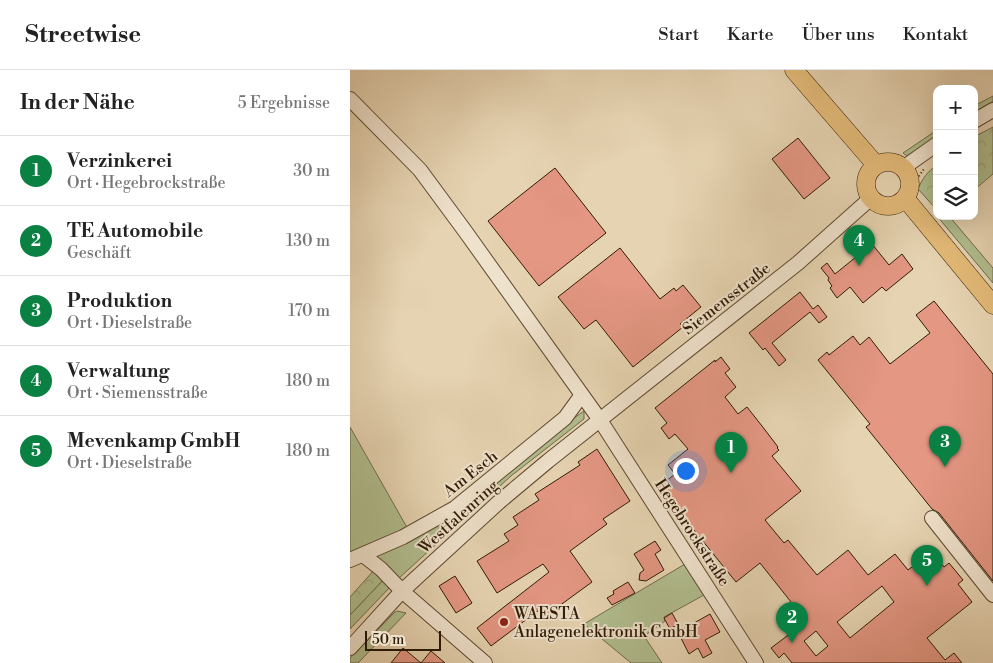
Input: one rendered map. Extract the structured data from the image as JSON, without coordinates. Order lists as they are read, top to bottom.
{
  "streets": {
    "street": [
      "Siemensstraße",
      "Am Esch",
      "Westfalenring",
      "Hegebrockstraße"
    ]
  },
  "crossings": [
    ["Siemensstraße", "Westfalenring"],
    ["Siemensstraße", "Hegebrockstraße"],
    ["Am Esch", "Westfalenring"],
    ["Am Esch", "Hegebrockstraße"],
    ["Westfalenring", "Hegebrockstraße"]
  ],
  "places": ["WAESTA Anlagenelektronik GmbH"],
  "scale_bar": "50 m",
  "page": {
    "header": "Streetwise",
    "nav": [
      "Start",
      "Karte",
      "Über uns",
      "Kontakt"
    ],
    "heading": ["In der Nähe", "5 Ergebnisse"],
    "map_buttons": ["+", "−"],
    "list": [
      {
        "mark": "1",
        "name": "Verzinkerei",
        "note": "Ort · Hegebrockstraße",
        "value": "30 m"
      },
      {
        "mark": "2",
        "name": "TE Automobile",
        "note": "Geschäft",
        "value": "130 m"
      },
      {
        "mark": "3",
        "name": "Produktion",
        "note": "Ort · Dieselstraße",
        "value": "170 m"
      },
      {
        "mark": "4",
        "name": "Verwaltung",
        "note": "Ort · Siemensstraße",
        "value": "180 m"
      },
      {
        "mark": "5",
        "name": "Mevenkamp GmbH",
        "note": "Ort · Dieselstraße",
        "value": "180 m"
      }
    ],
    "pins": [
      "4",
      "3",
      "1",
      "5",
      "2"
    ],
    "scale": "50 m"
  }
}
